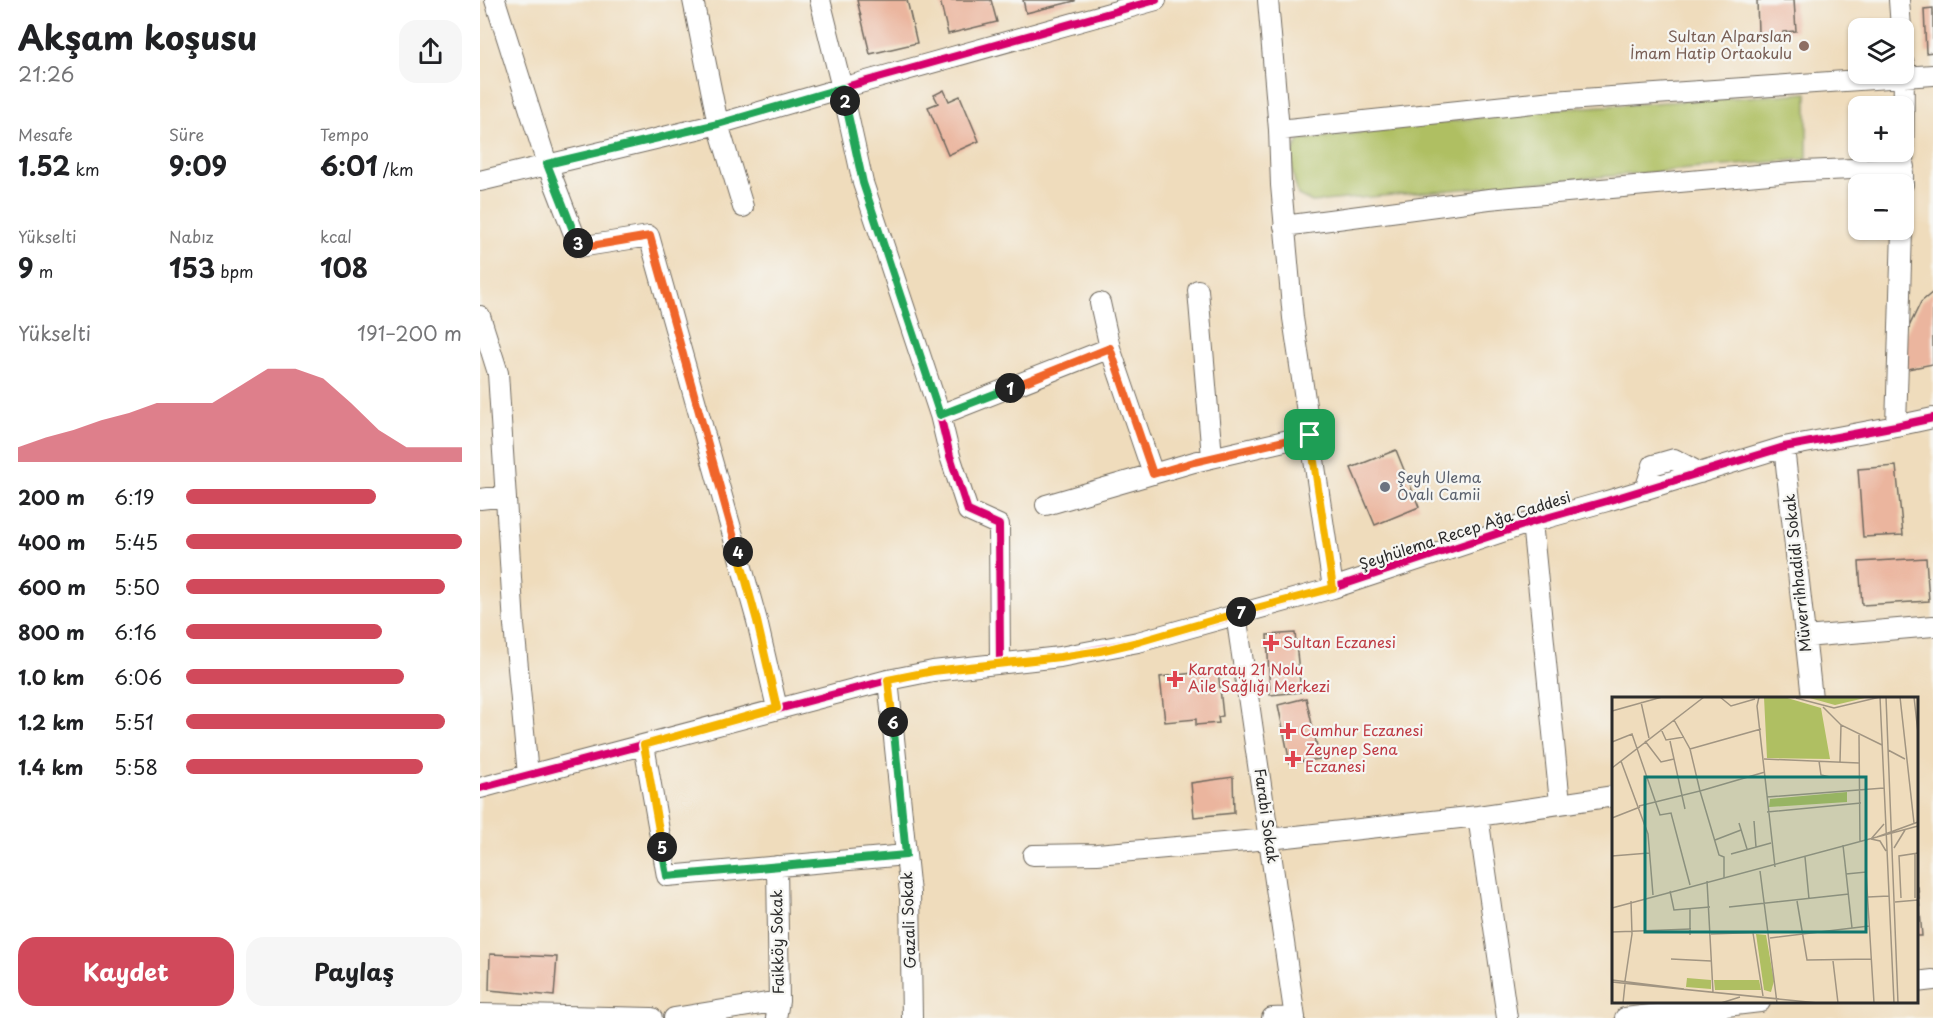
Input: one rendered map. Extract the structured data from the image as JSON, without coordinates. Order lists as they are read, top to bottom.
{
  "streets": {
    "street": [
      "Şeyhülema Recep Ağa Caddesi",
      "Müverrihhadidi Sokak",
      "Farabi Sokak",
      "Gazali Sokak",
      "Faikköy Sokak"
    ]
  },
  "crossings": [
    ["Şeyhülema Recep Ağa Caddesi", "Müverrihhadidi Sokak"],
    ["Şeyhülema Recep Ağa Caddesi", "Farabi Sokak"],
    ["Şeyhülema Recep Ağa Caddesi", "Gazali Sokak"]
  ],
  "places": {
    "other": ["Sultan Alparslan İmam Hatip Ortaokulu", "Şeyh Ulema Ovalı Camii"],
    "health": [
      "Sultan Eczanesi",
      "Karatay 21 Nolu Aile Sağlığı Merkezi",
      "Cumhur Eczanesi",
      "Zeynep Sena Eczanesi"
    ]
  },
  "page": {
    "heading": ["Akşam koşusu", "21:26"],
    "map_buttons": ["+", "−"],
    "pins": [
      "2",
      "3",
      "1",
      "4",
      "7",
      "6",
      "5"
    ],
    "stats": [
      ["Mesafe", "1.52 km"],
      ["Süre", "9:09"],
      ["Tempo", "6:01 /km"],
      ["Yükselti", "9 m"],
      ["Nabız", "153 bpm"],
      ["kcal", "108"]
    ],
    "chart": ["Yükselti", "191–200 m"],
    "list": [
      {
        "name": "200 m",
        "note": "6:19"
      },
      {
        "name": "400 m",
        "note": "5:45"
      },
      {
        "name": "600 m",
        "note": "5:50"
      },
      {
        "name": "800 m",
        "note": "6:16"
      },
      {
        "name": "1.0 km",
        "note": "6:06"
      },
      {
        "name": "1.2 km",
        "note": "5:51"
      },
      {
        "name": "1.4 km",
        "note": "5:58"
      }
    ],
    "buttons": ["Kaydet", "Paylaş"]
  }
}
